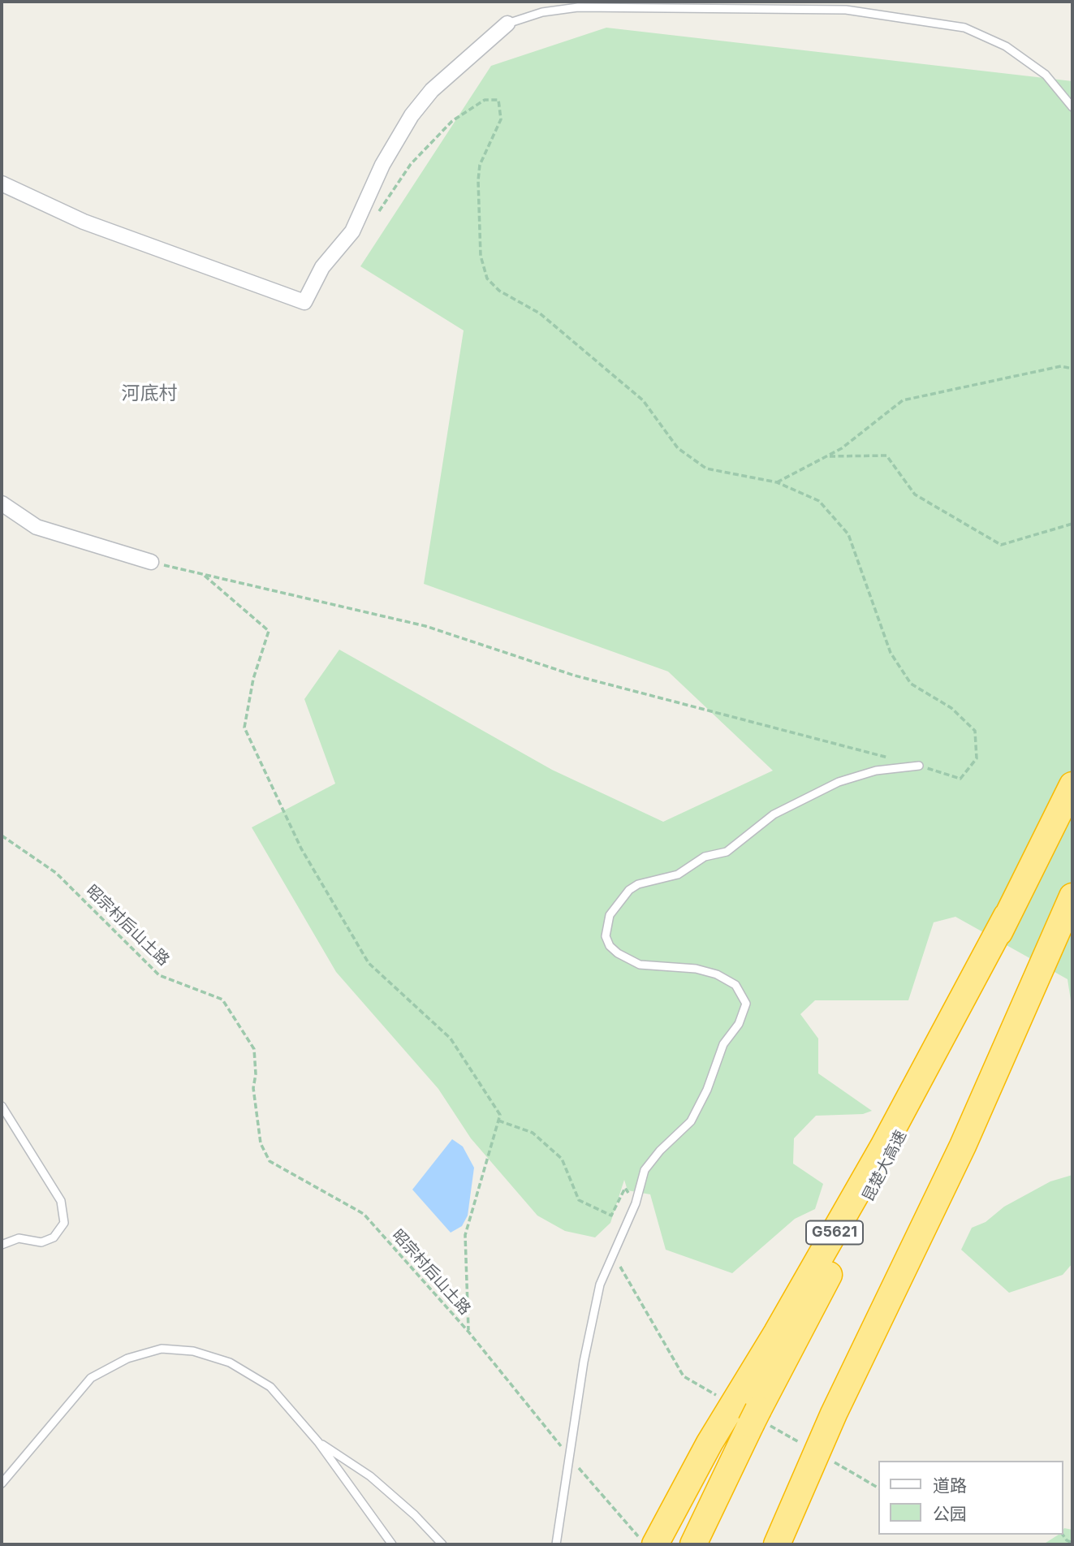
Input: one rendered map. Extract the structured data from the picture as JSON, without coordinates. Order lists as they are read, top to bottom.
{
  "streets": {
    "highway": ["昆楚大高速", "G5621"],
    "path": ["昭宗村后山土路"]
  },
  "crossings": [
    ["昭宗村后山土路", "G5621"],
    ["昆楚大高速", "G5621"]
  ],
  "districts": ["河底村"],
  "legend": ["道路", "公园"]
}
